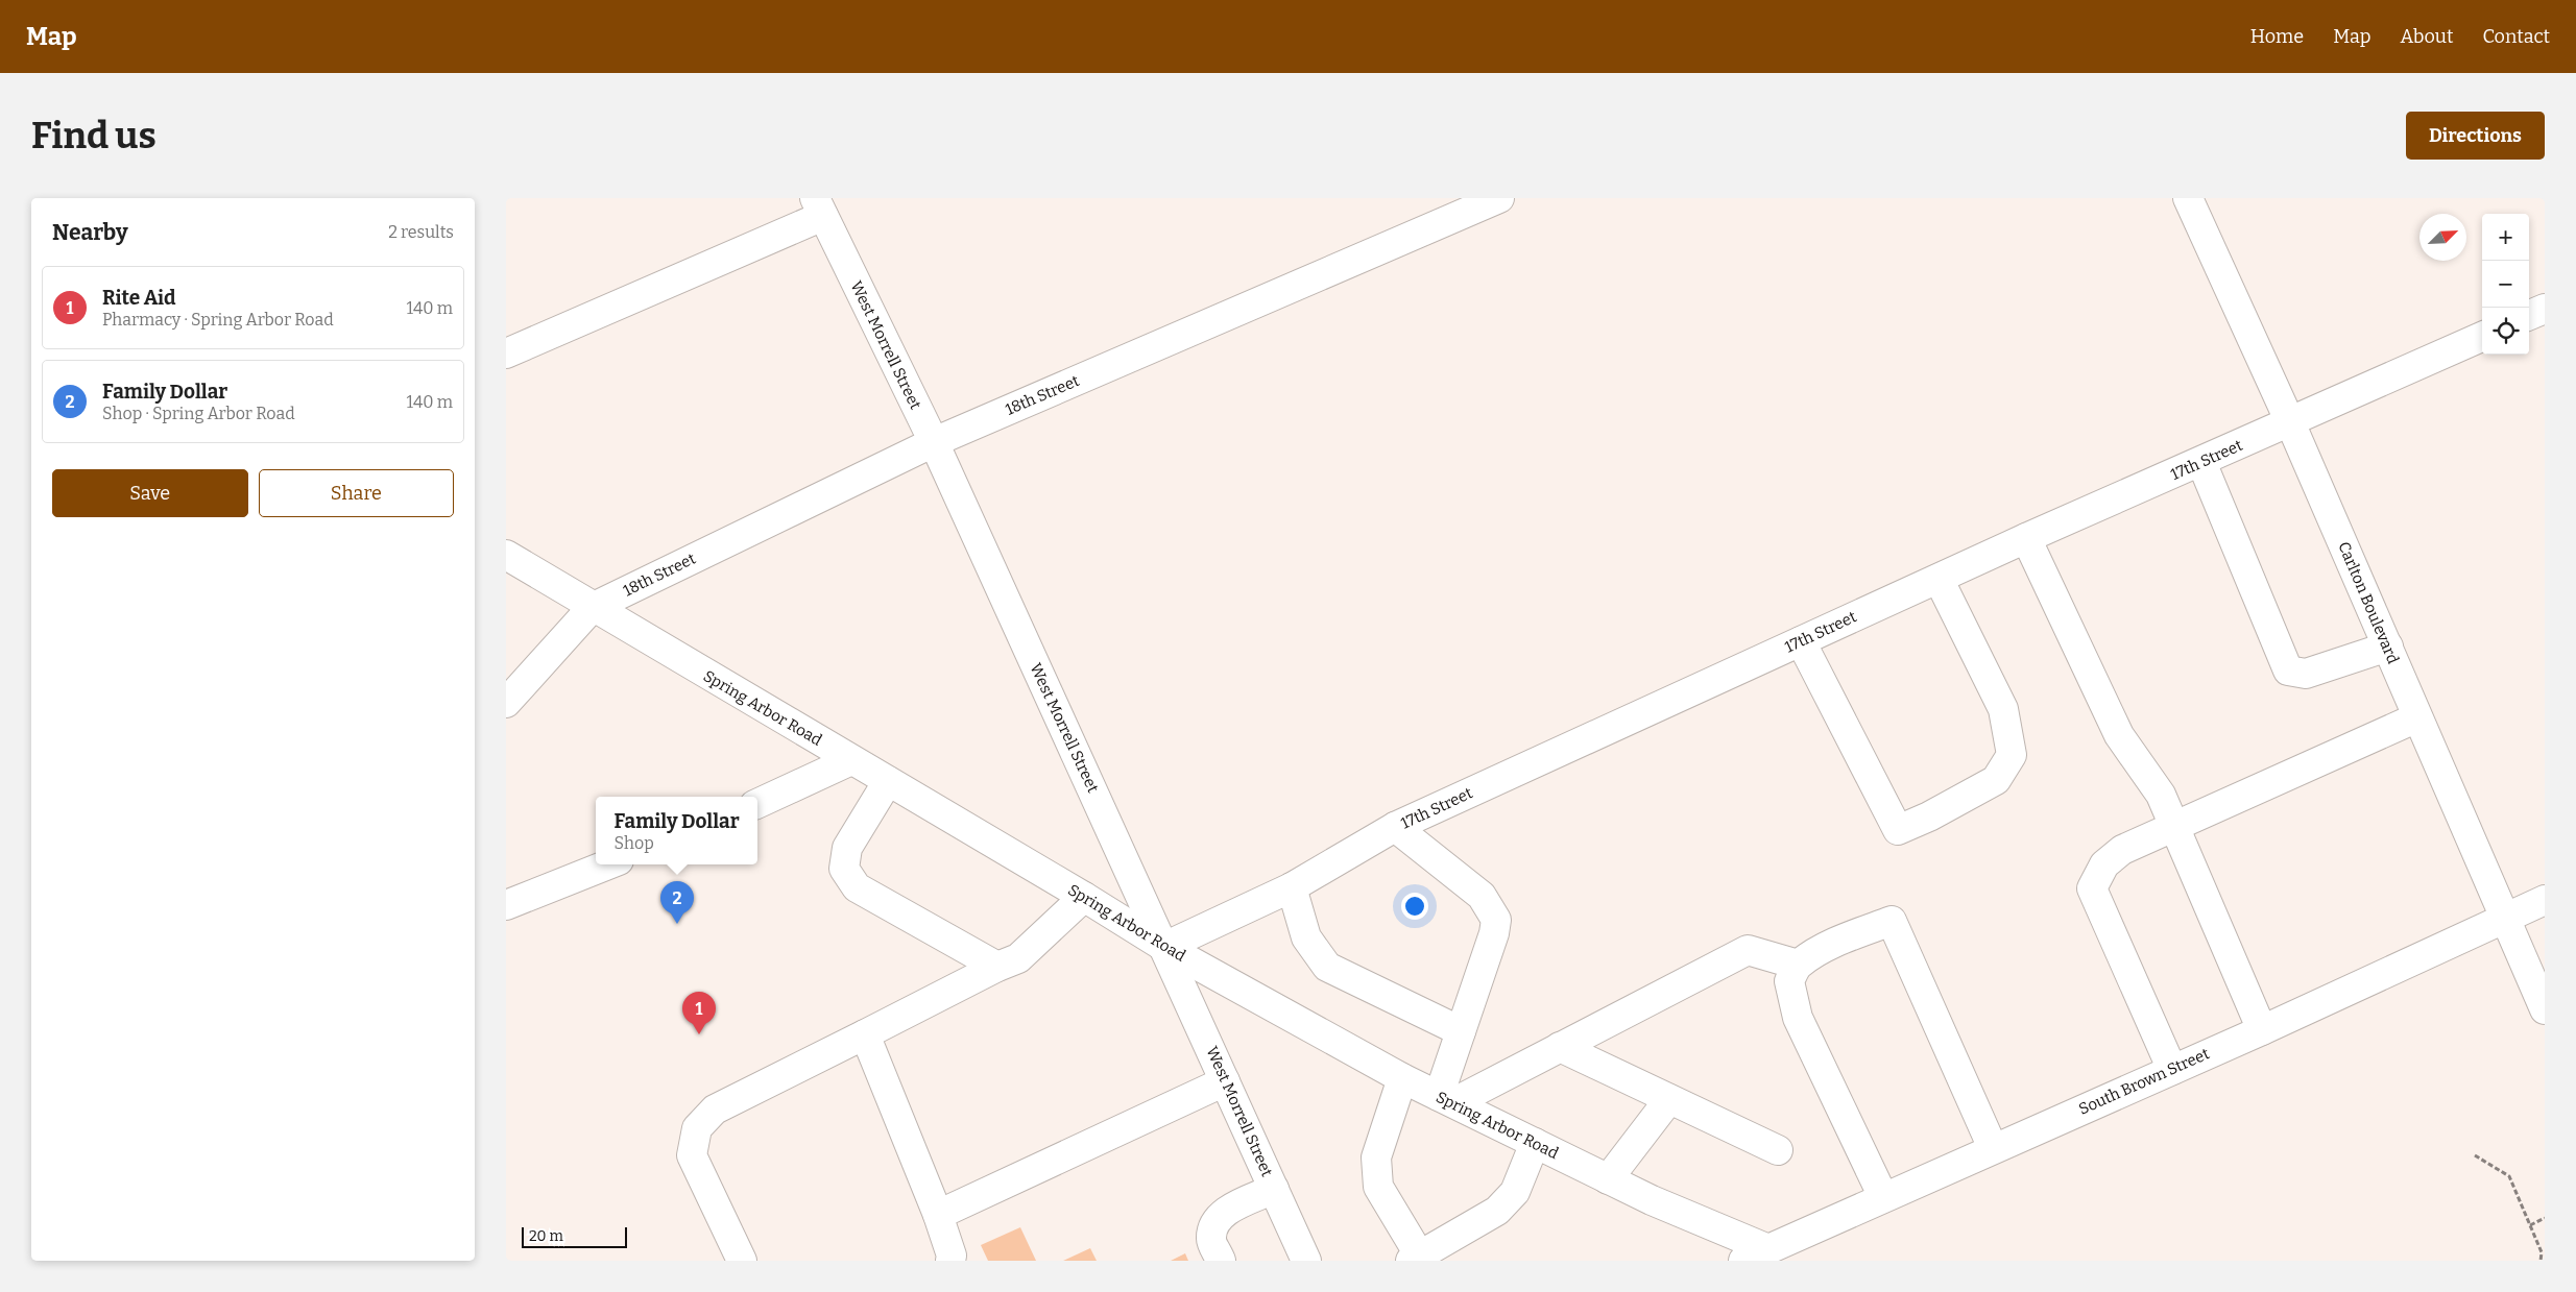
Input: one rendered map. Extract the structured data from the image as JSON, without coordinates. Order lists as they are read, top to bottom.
{
  "streets": {
    "street": [
      "West Morrell Street",
      "18th Street",
      "17th Street",
      "Carlton Boulevard",
      "Spring Arbor Road",
      "South Brown Street"
    ]
  },
  "crossings": [
    ["West Morrell Street", "18th Street"],
    ["West Morrell Street", "17th Street"],
    ["West Morrell Street", "Spring Arbor Road"],
    ["18th Street", "Spring Arbor Road"],
    ["17th Street", "Carlton Boulevard"],
    ["17th Street", "Spring Arbor Road"],
    ["Carlton Boulevard", "South Brown Street"],
    ["Spring Arbor Road", "South Brown Street"]
  ],
  "scale_bar": "20 m",
  "north": "top right",
  "page": {
    "header": "Map",
    "nav": [
      "Home",
      "Map",
      "About",
      "Contact"
    ],
    "buttons": [
      "Directions",
      ["Save", "Share"]
    ],
    "title": "Find us",
    "heading": ["Nearby", "2 results"],
    "map_buttons": ["+", "−"],
    "list": [
      {
        "mark": "1",
        "name": "Rite Aid",
        "note": "Pharmacy · Spring Arbor Road",
        "value": "140 m"
      },
      {
        "mark": "2",
        "name": "Family Dollar",
        "note": "Shop · Spring Arbor Road",
        "value": "140 m"
      }
    ],
    "popup": ["Family Dollar", "Shop"],
    "pins": ["2", "1"],
    "scale": "20 m"
  }
}
